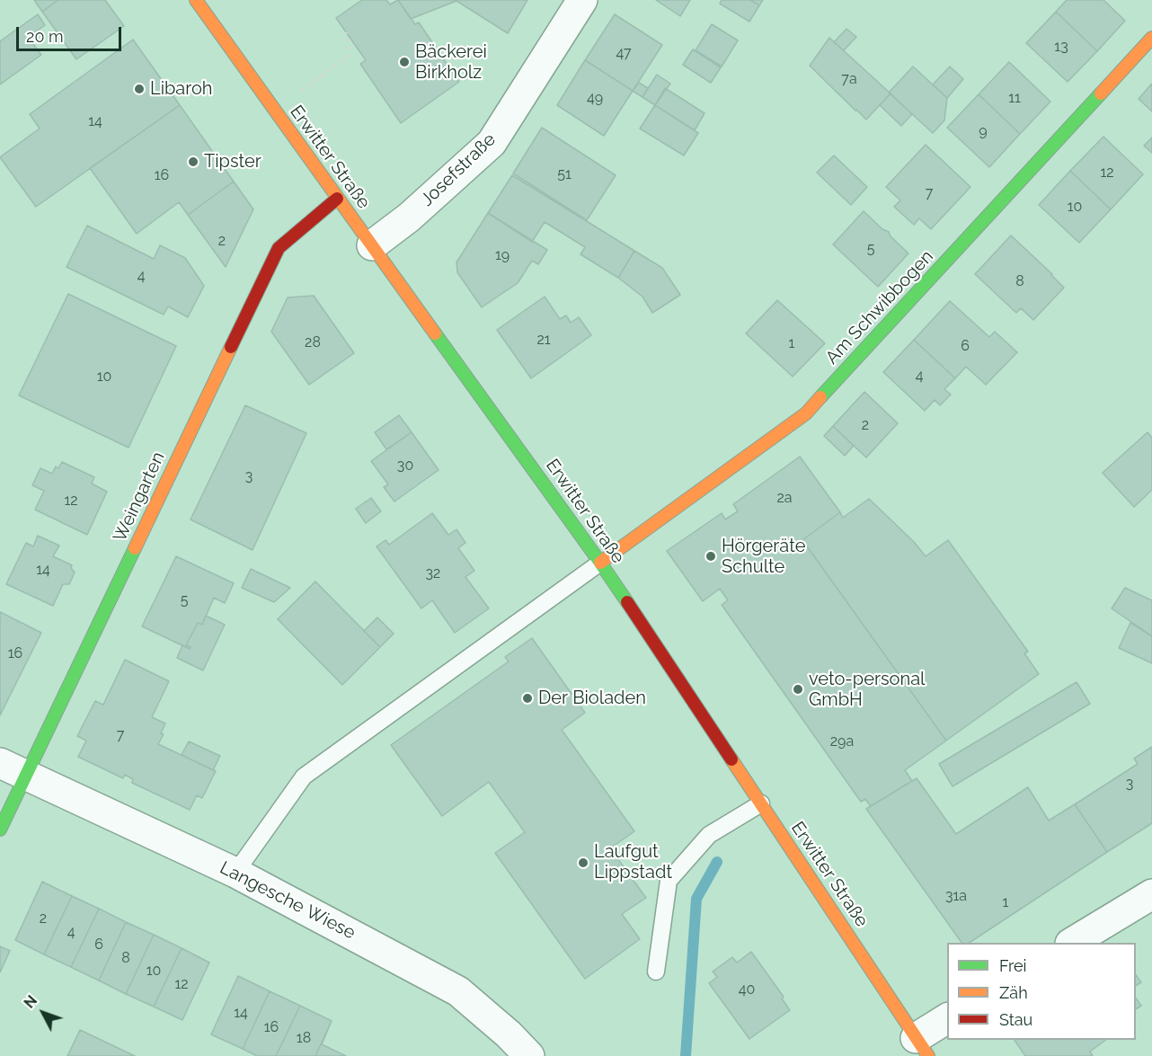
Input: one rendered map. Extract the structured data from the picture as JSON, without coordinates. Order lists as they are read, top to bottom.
{
  "streets": {
    "street": [
      "Erwitter Straße",
      "Josefstraße",
      "Am Schwibbogen",
      "Weingarten",
      "Langesche Wiese"
    ]
  },
  "crossings": [
    ["Erwitter Straße", "Josefstraße"],
    ["Erwitter Straße", "Am Schwibbogen"],
    ["Erwitter Straße", "Weingarten"],
    ["Weingarten", "Langesche Wiese"]
  ],
  "places": [
    "Bäckerei Birkholz",
    "Libaroh",
    "Tipster",
    "Hörgeräte Schulte",
    "veto-personal GmbH",
    "Der Bioladen",
    "Laufgut Lippstadt"
  ],
  "house_numbers": [
    "13",
    "47",
    "7a",
    "49",
    "11",
    "14",
    "9",
    "12",
    "51",
    "16",
    "7",
    "10",
    "2",
    "5",
    "19",
    "4",
    "8",
    "21",
    "28",
    "1",
    "6",
    "4",
    "10",
    "2",
    "30",
    "3",
    "2a",
    "12",
    "14",
    "32",
    "5",
    "16",
    "7",
    "29a",
    "3",
    "31a",
    "1",
    "2",
    "4",
    "6",
    "8",
    "10",
    "12",
    "40",
    "14",
    "16",
    "18"
  ],
  "legend": ["Frei", "Zäh", "Stau"],
  "scale_bar": "20 m",
  "north": "top left"
}
